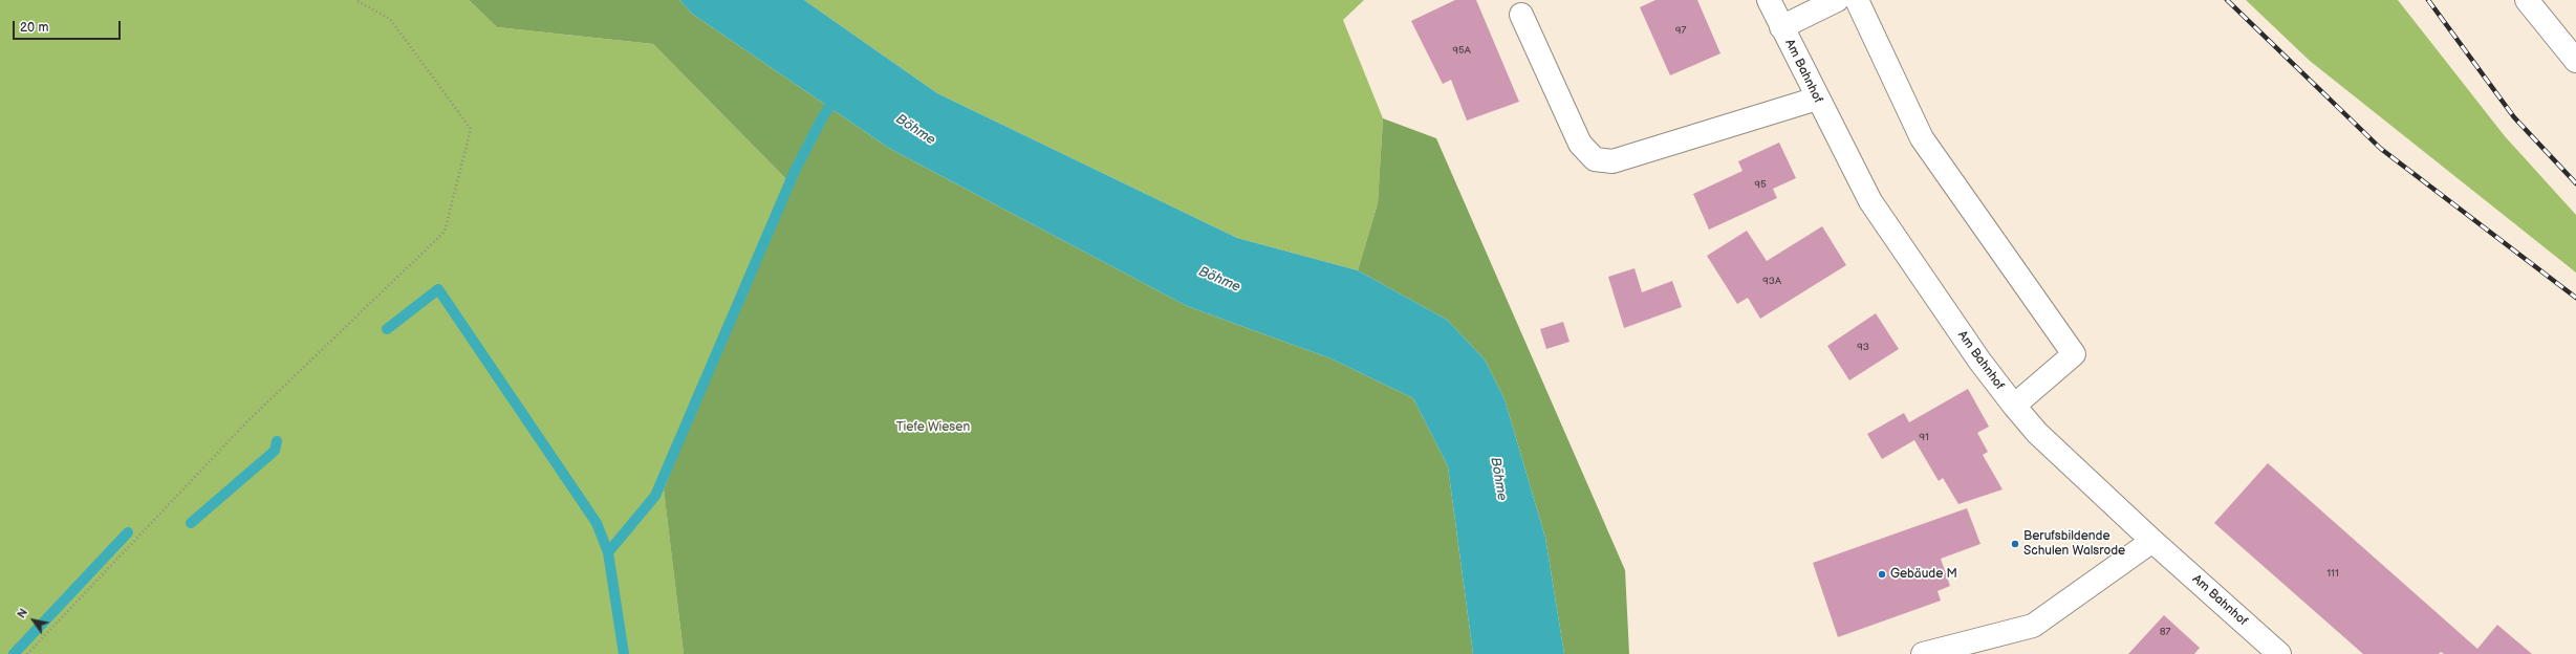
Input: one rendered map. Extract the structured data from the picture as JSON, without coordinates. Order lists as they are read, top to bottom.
{
  "streets": {
    "street": ["Am Bahnhof"]
  },
  "water": ["Böhme"],
  "parks": ["Tiefe Wiesen"],
  "places": ["Berufsbildende Schulen Walsrode", "Gebäude M"],
  "house_numbers": [
    "97",
    "95A",
    "95",
    "93A",
    "93",
    "91",
    "111",
    "87"
  ],
  "scale_bar": "20 m",
  "north": "top left"
}
